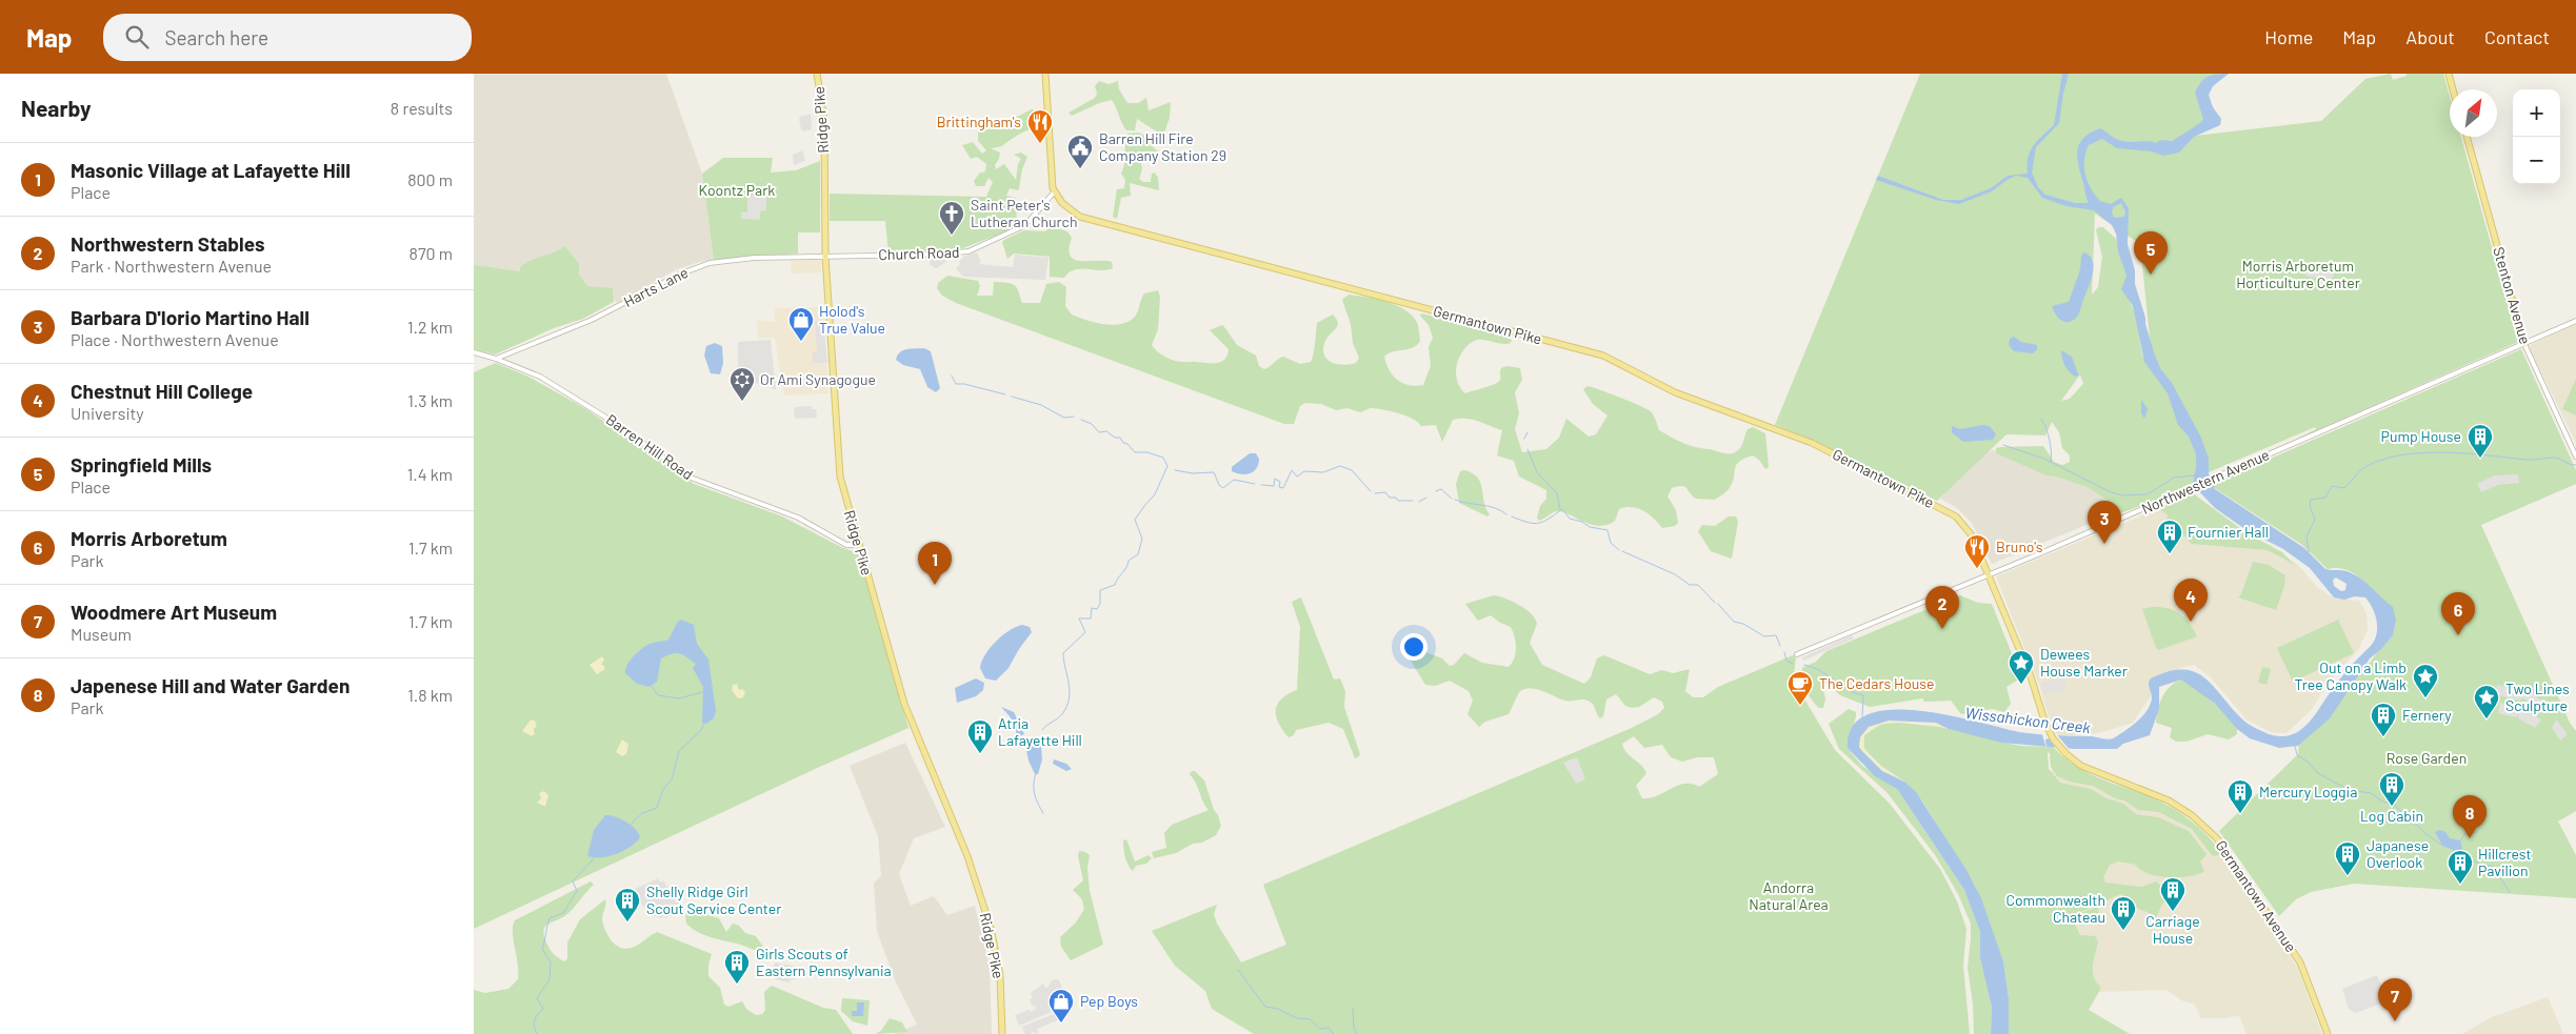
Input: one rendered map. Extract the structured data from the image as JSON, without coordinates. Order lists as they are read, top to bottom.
{
  "streets": {
    "main road": [
      "Ridge Pike",
      "Stenton Avenue",
      "Germantown Pike",
      "Germantown Avenue"
    ],
    "street": [
      "Church Road",
      "Harts Lane",
      "Barren Hill Road",
      "Northwestern Avenue"
    ]
  },
  "crossings": [
    ["Ridge Pike", "Church Road"],
    ["Ridge Pike", "Harts Lane"],
    ["Ridge Pike", "Barren Hill Road"],
    ["Church Road", "Harts Lane"],
    ["Church Road", "Germantown Pike"],
    ["Harts Lane", "Barren Hill Road"],
    ["Stenton Avenue", "Northwestern Avenue"],
    ["Germantown Pike", "Northwestern Avenue"],
    ["Germantown Pike", "Germantown Avenue"],
    ["Northwestern Avenue", "Germantown Avenue"]
  ],
  "water": ["Wissahickon Creek"],
  "parks": [
    "Koontz Park",
    "Morris Arboretum Horticulture Center",
    "Rose Garden",
    "Andorra Natural Area"
  ],
  "places": {
    "restaurant": ["Brittingham's", "Bruno's"],
    "public building": ["Barren Hill Fire Company Station 29"],
    "church": ["Saint Peter's Lutheran Church"],
    "shop": ["Holod's True Value", "Pep Boys"],
    "synagogue": ["Or Ami Synagogue"],
    "building": [
      "Pump House",
      "Fournier Hall",
      "Fernery",
      "Atria Lafayette Hill",
      "Log Cabin",
      "Mercury Loggia",
      "Japanese Overlook",
      "Hillcrest Pavilion",
      "Carriage House",
      "Shelly Ridge Girl Scout Service Center",
      "Commonwealth Chateau",
      "Girls Scouts of Eastern Pennsylvania"
    ],
    "place": ["Dewees House Marker", "Out on a Limb Tree Canopy Walk", "Two Lines Sculpture"],
    "cafe": ["The Cedars House"]
  },
  "north": "top right",
  "page": {
    "header": "Map",
    "search": "Search here",
    "nav": [
      "Home",
      "Map",
      "About",
      "Contact"
    ],
    "heading": ["Nearby", "8 results"],
    "map_buttons": ["+", "−"],
    "list": [
      {
        "mark": "1",
        "name": "Masonic Village at Lafayette Hill",
        "note": "Place",
        "value": "800 m"
      },
      {
        "mark": "2",
        "name": "Northwestern Stables",
        "note": "Park · Northwestern Avenue",
        "value": "870 m"
      },
      {
        "mark": "3",
        "name": "Barbara D'Iorio Martino Hall",
        "note": "Place · Northwestern Avenue",
        "value": "1.2 km"
      },
      {
        "mark": "4",
        "name": "Chestnut Hill College",
        "note": "University",
        "value": "1.3 km"
      },
      {
        "mark": "5",
        "name": "Springfield Mills",
        "note": "Place",
        "value": "1.4 km"
      },
      {
        "mark": "6",
        "name": "Morris Arboretum",
        "note": "Park",
        "value": "1.7 km"
      },
      {
        "mark": "7",
        "name": "Woodmere Art Museum",
        "note": "Museum",
        "value": "1.7 km"
      },
      {
        "mark": "8",
        "name": "Japenese Hill and Water Garden",
        "note": "Park",
        "value": "1.8 km"
      }
    ],
    "pins": [
      "5",
      "3",
      "1",
      "4",
      "2",
      "6",
      "8",
      "7"
    ]
  }
}
